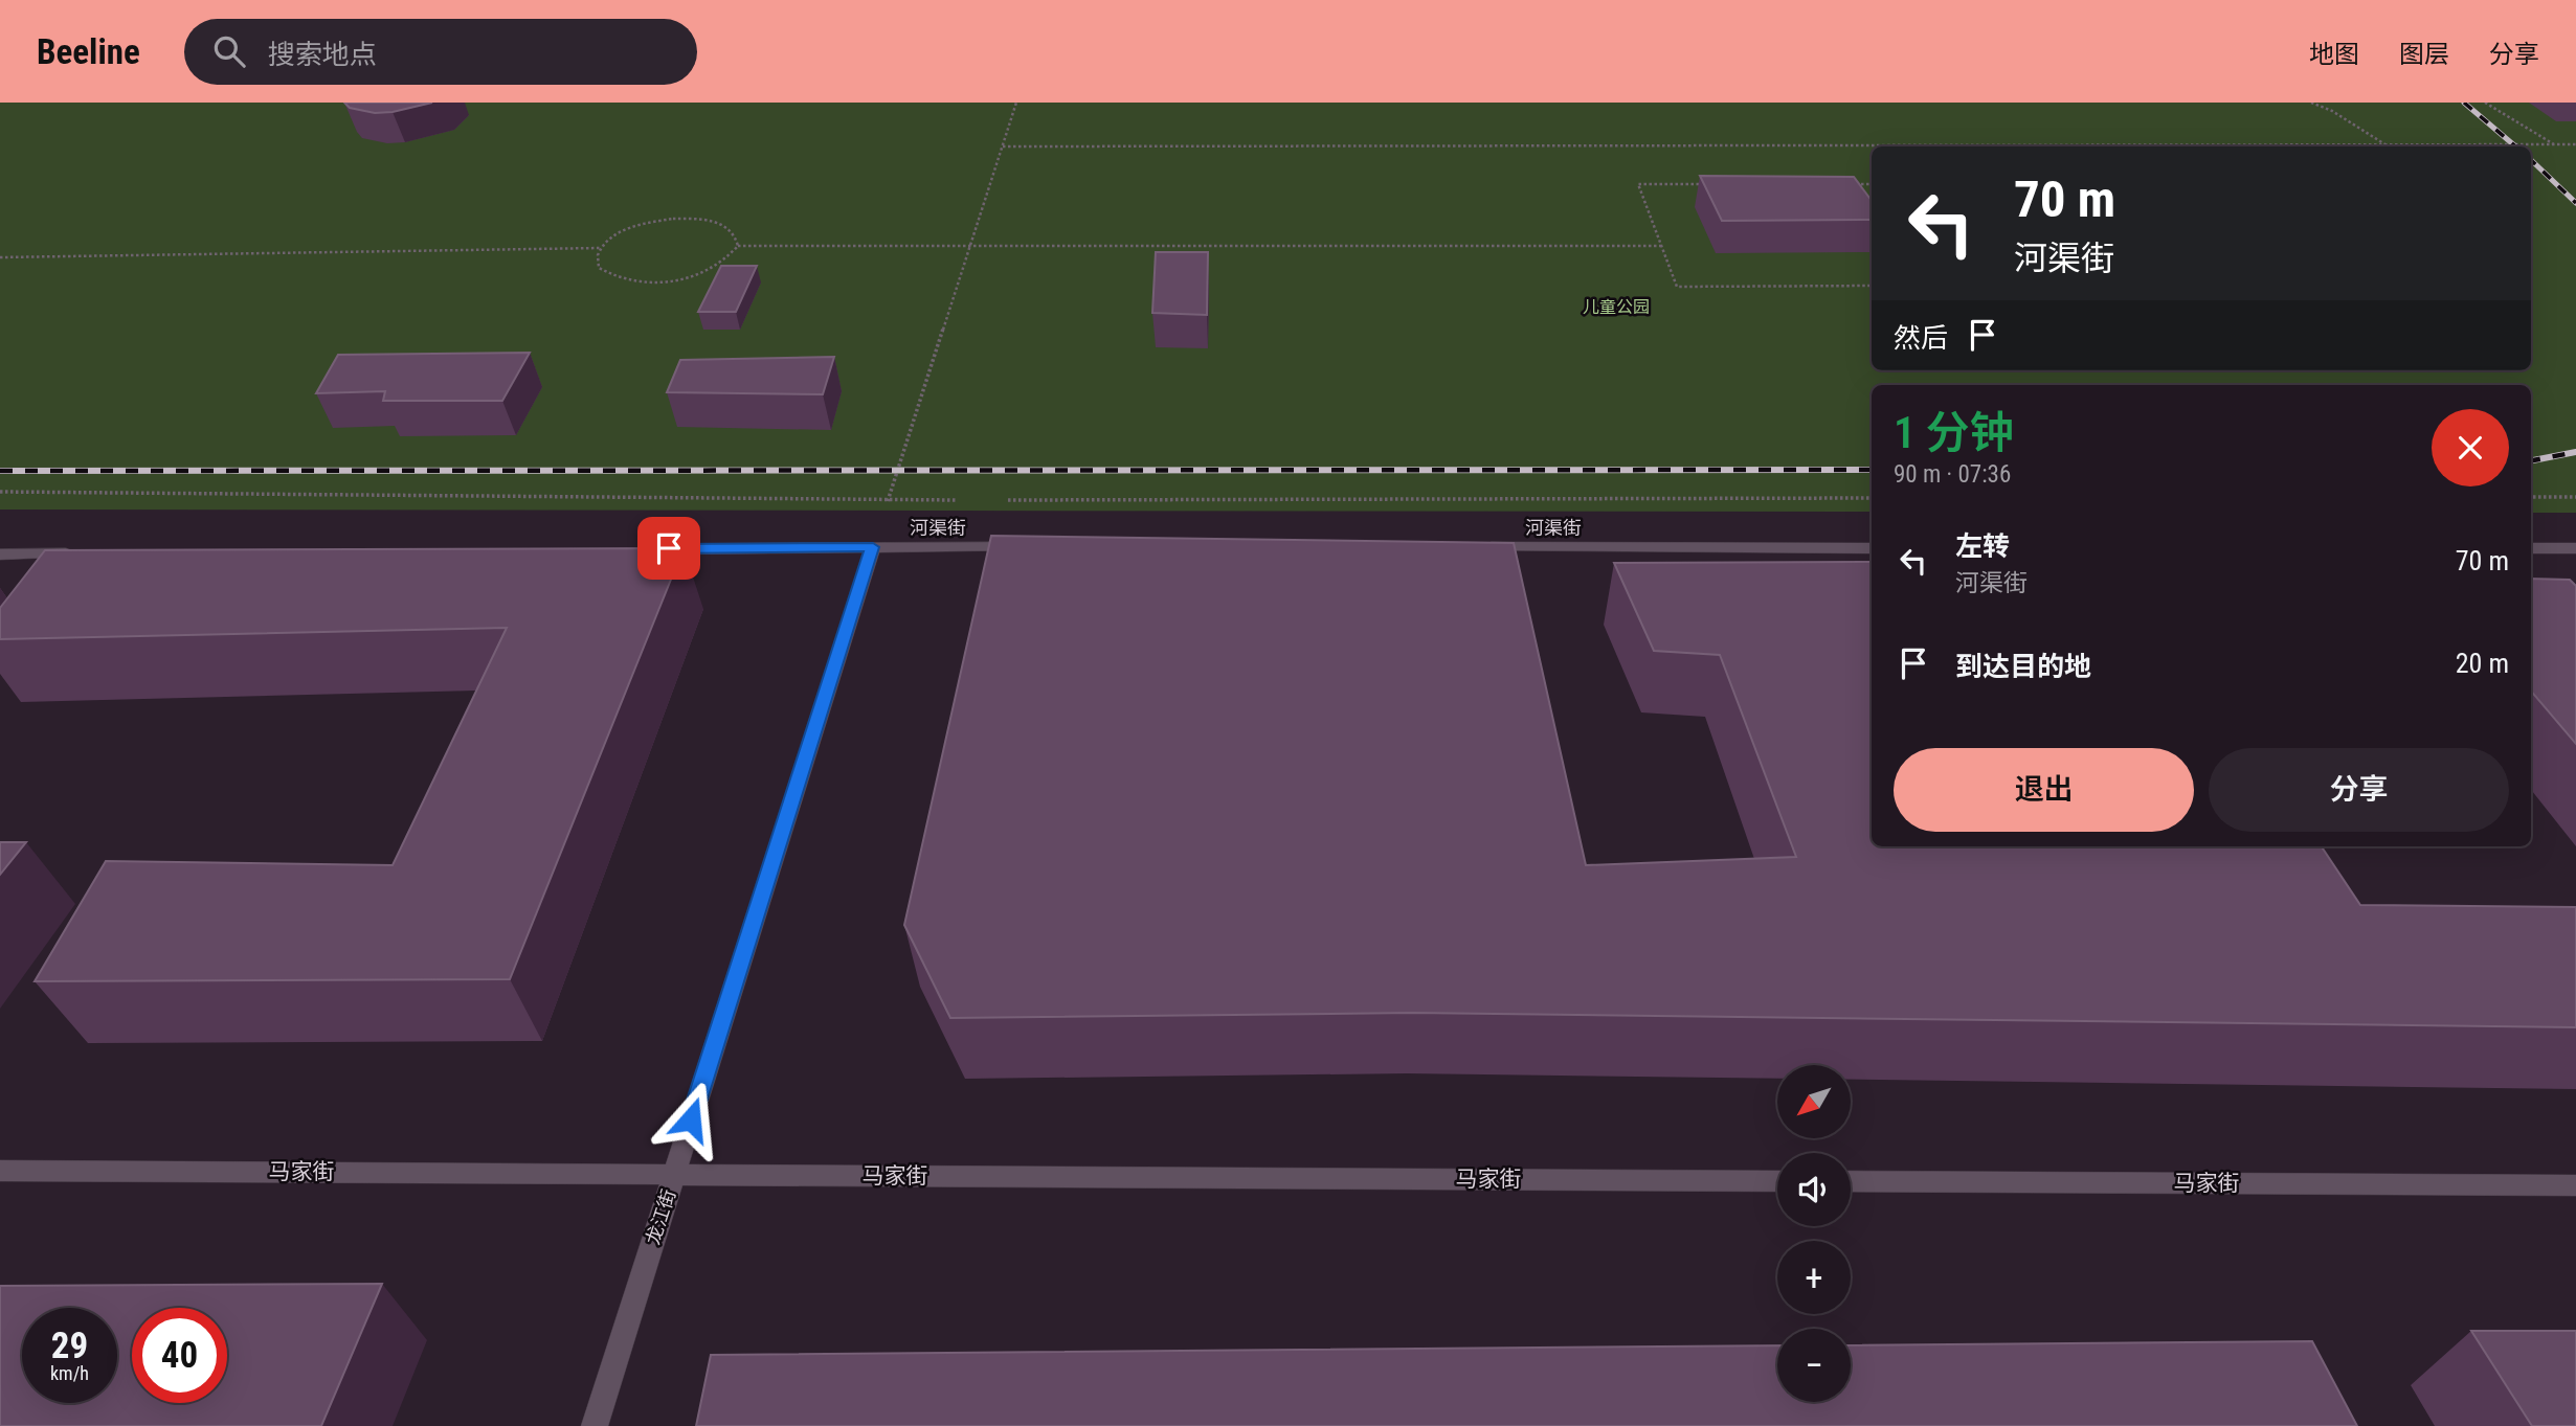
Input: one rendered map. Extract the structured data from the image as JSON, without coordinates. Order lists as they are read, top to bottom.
{
  "streets": {
    "street": ["河渠街", "马家街", "龙江街"]
  },
  "crossings": [
    ["河渠街", "龙江街"],
    ["马家街", "龙江街"]
  ],
  "parks": ["儿童公园"],
  "north": "bottom left",
  "page": {
    "header": "Beeline",
    "search": "搜索地点",
    "nav": ["地图", "图层", "分享"],
    "turn": ["70 m", "河渠街"],
    "then": "然后",
    "heading": ["1 分钟", "90 m · 07:36"],
    "list": [
      {
        "name": "左转",
        "note": "河渠街",
        "value": "70 m"
      },
      {
        "name": "到达目的地",
        "value": "20 m"
      }
    ],
    "buttons": ["退出", "分享"],
    "map_buttons": ["+", "−"],
    "speed": "29 km/h",
    "limit": "40"
  }
}
